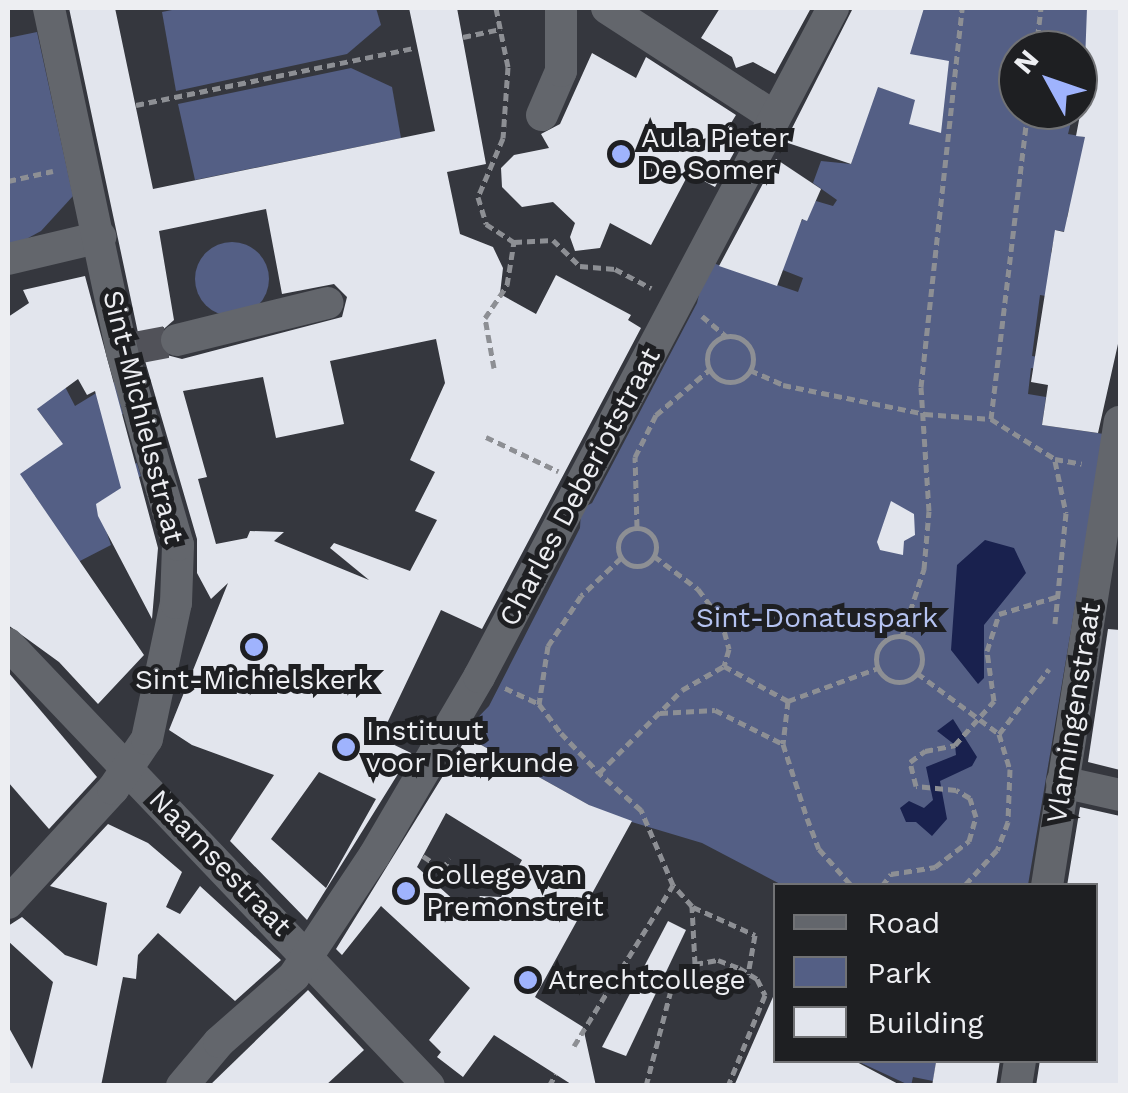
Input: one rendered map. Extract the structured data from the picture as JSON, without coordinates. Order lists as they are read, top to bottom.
{
  "streets": {
    "street": [
      "Sint-Michielsstraat",
      "Charles Deberiotstraat",
      "Vlamingenstraat",
      "Naamsestraat"
    ]
  },
  "crossings": [
    ["Sint-Michielsstraat", "Naamsestraat"],
    ["Charles Deberiotstraat", "Naamsestraat"]
  ],
  "parks": ["Sint-Donatuspark"],
  "places": [
    "Aula Pieter De Somer",
    "Sint-Michielskerk",
    "Instituut voor Dierkunde",
    "College van Premonstreit",
    "Atrechtcollege"
  ],
  "legend": ["Road", "Park", "Building"],
  "north": "top left"
}
